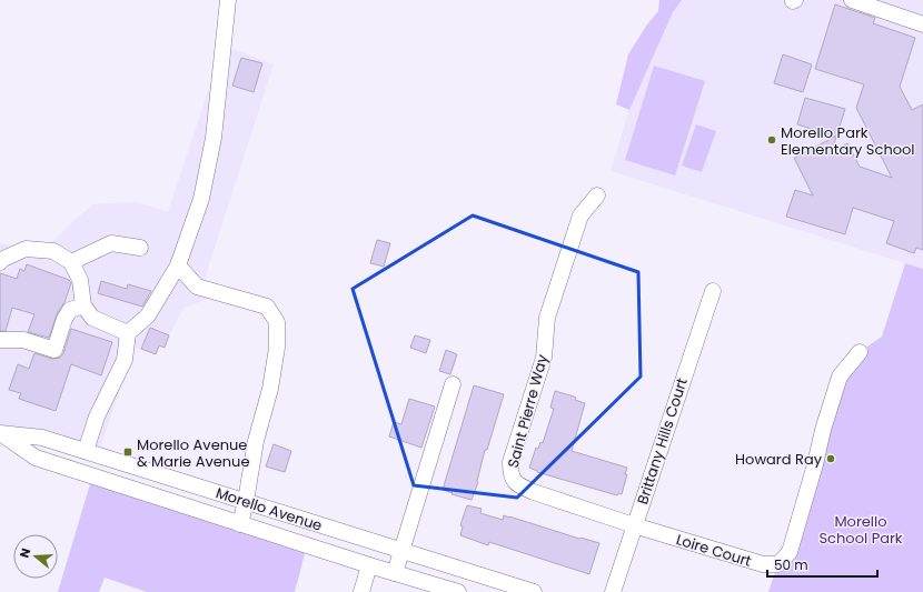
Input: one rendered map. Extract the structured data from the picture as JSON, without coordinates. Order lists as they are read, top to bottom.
{
  "streets": {
    "street": [
      "Saint Pierre Way",
      "Brittany Hills Court",
      "Morello Avenue",
      "Loire Court"
    ]
  },
  "crossings": [
    ["Saint Pierre Way", "Brittany Hills Court"],
    ["Saint Pierre Way", "Loire Court"],
    ["Brittany Hills Court", "Loire Court"]
  ],
  "parks": ["Morello School Park"],
  "places": {
    "other": ["Morello Park Elementary School", "Howard Ray"],
    "transit": ["Morello Avenue & Marie Avenue"]
  },
  "scale_bar": "50 m",
  "north": "left"
}
